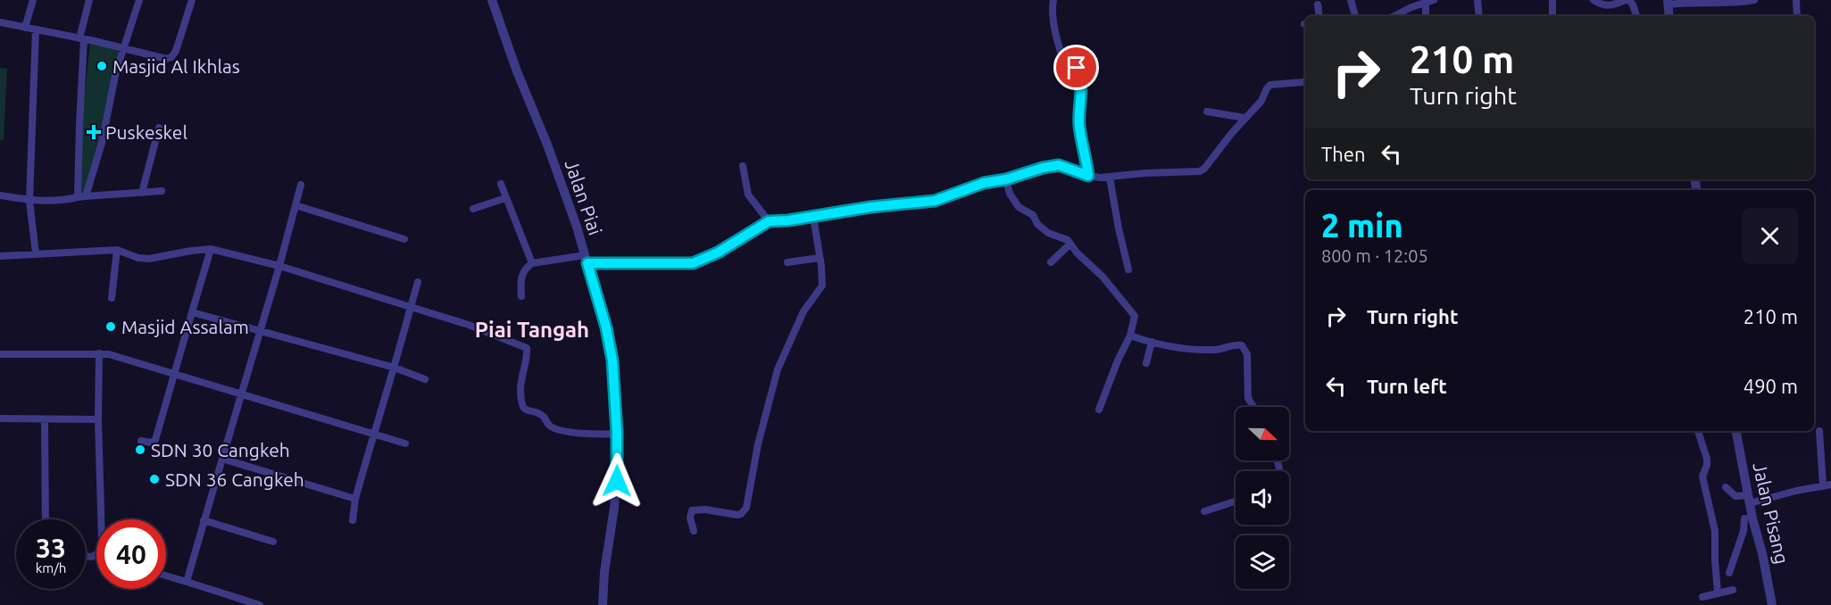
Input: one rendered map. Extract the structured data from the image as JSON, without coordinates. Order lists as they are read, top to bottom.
{
  "streets": {
    "street": ["Jalan Piai", "Jalan Pisang"]
  },
  "districts": ["Piai Tangah"],
  "places": {
    "other": [
      "Masjid Al Ikhlas",
      "Masjid Assalam",
      "SDN 30 Cangkeh",
      "SDN 36 Cangkeh"
    ],
    "health": ["Puskeskel"]
  },
  "north": "right",
  "page": {
    "turn": ["210 m", "Turn right"],
    "then": "Then",
    "heading": ["2 min", "800 m · 12:05"],
    "list": [
      {
        "name": "Turn right",
        "value": "210 m"
      },
      {
        "name": "Turn left",
        "value": "490 m"
      }
    ],
    "speed": "33 km/h",
    "limit": "40"
  }
}
